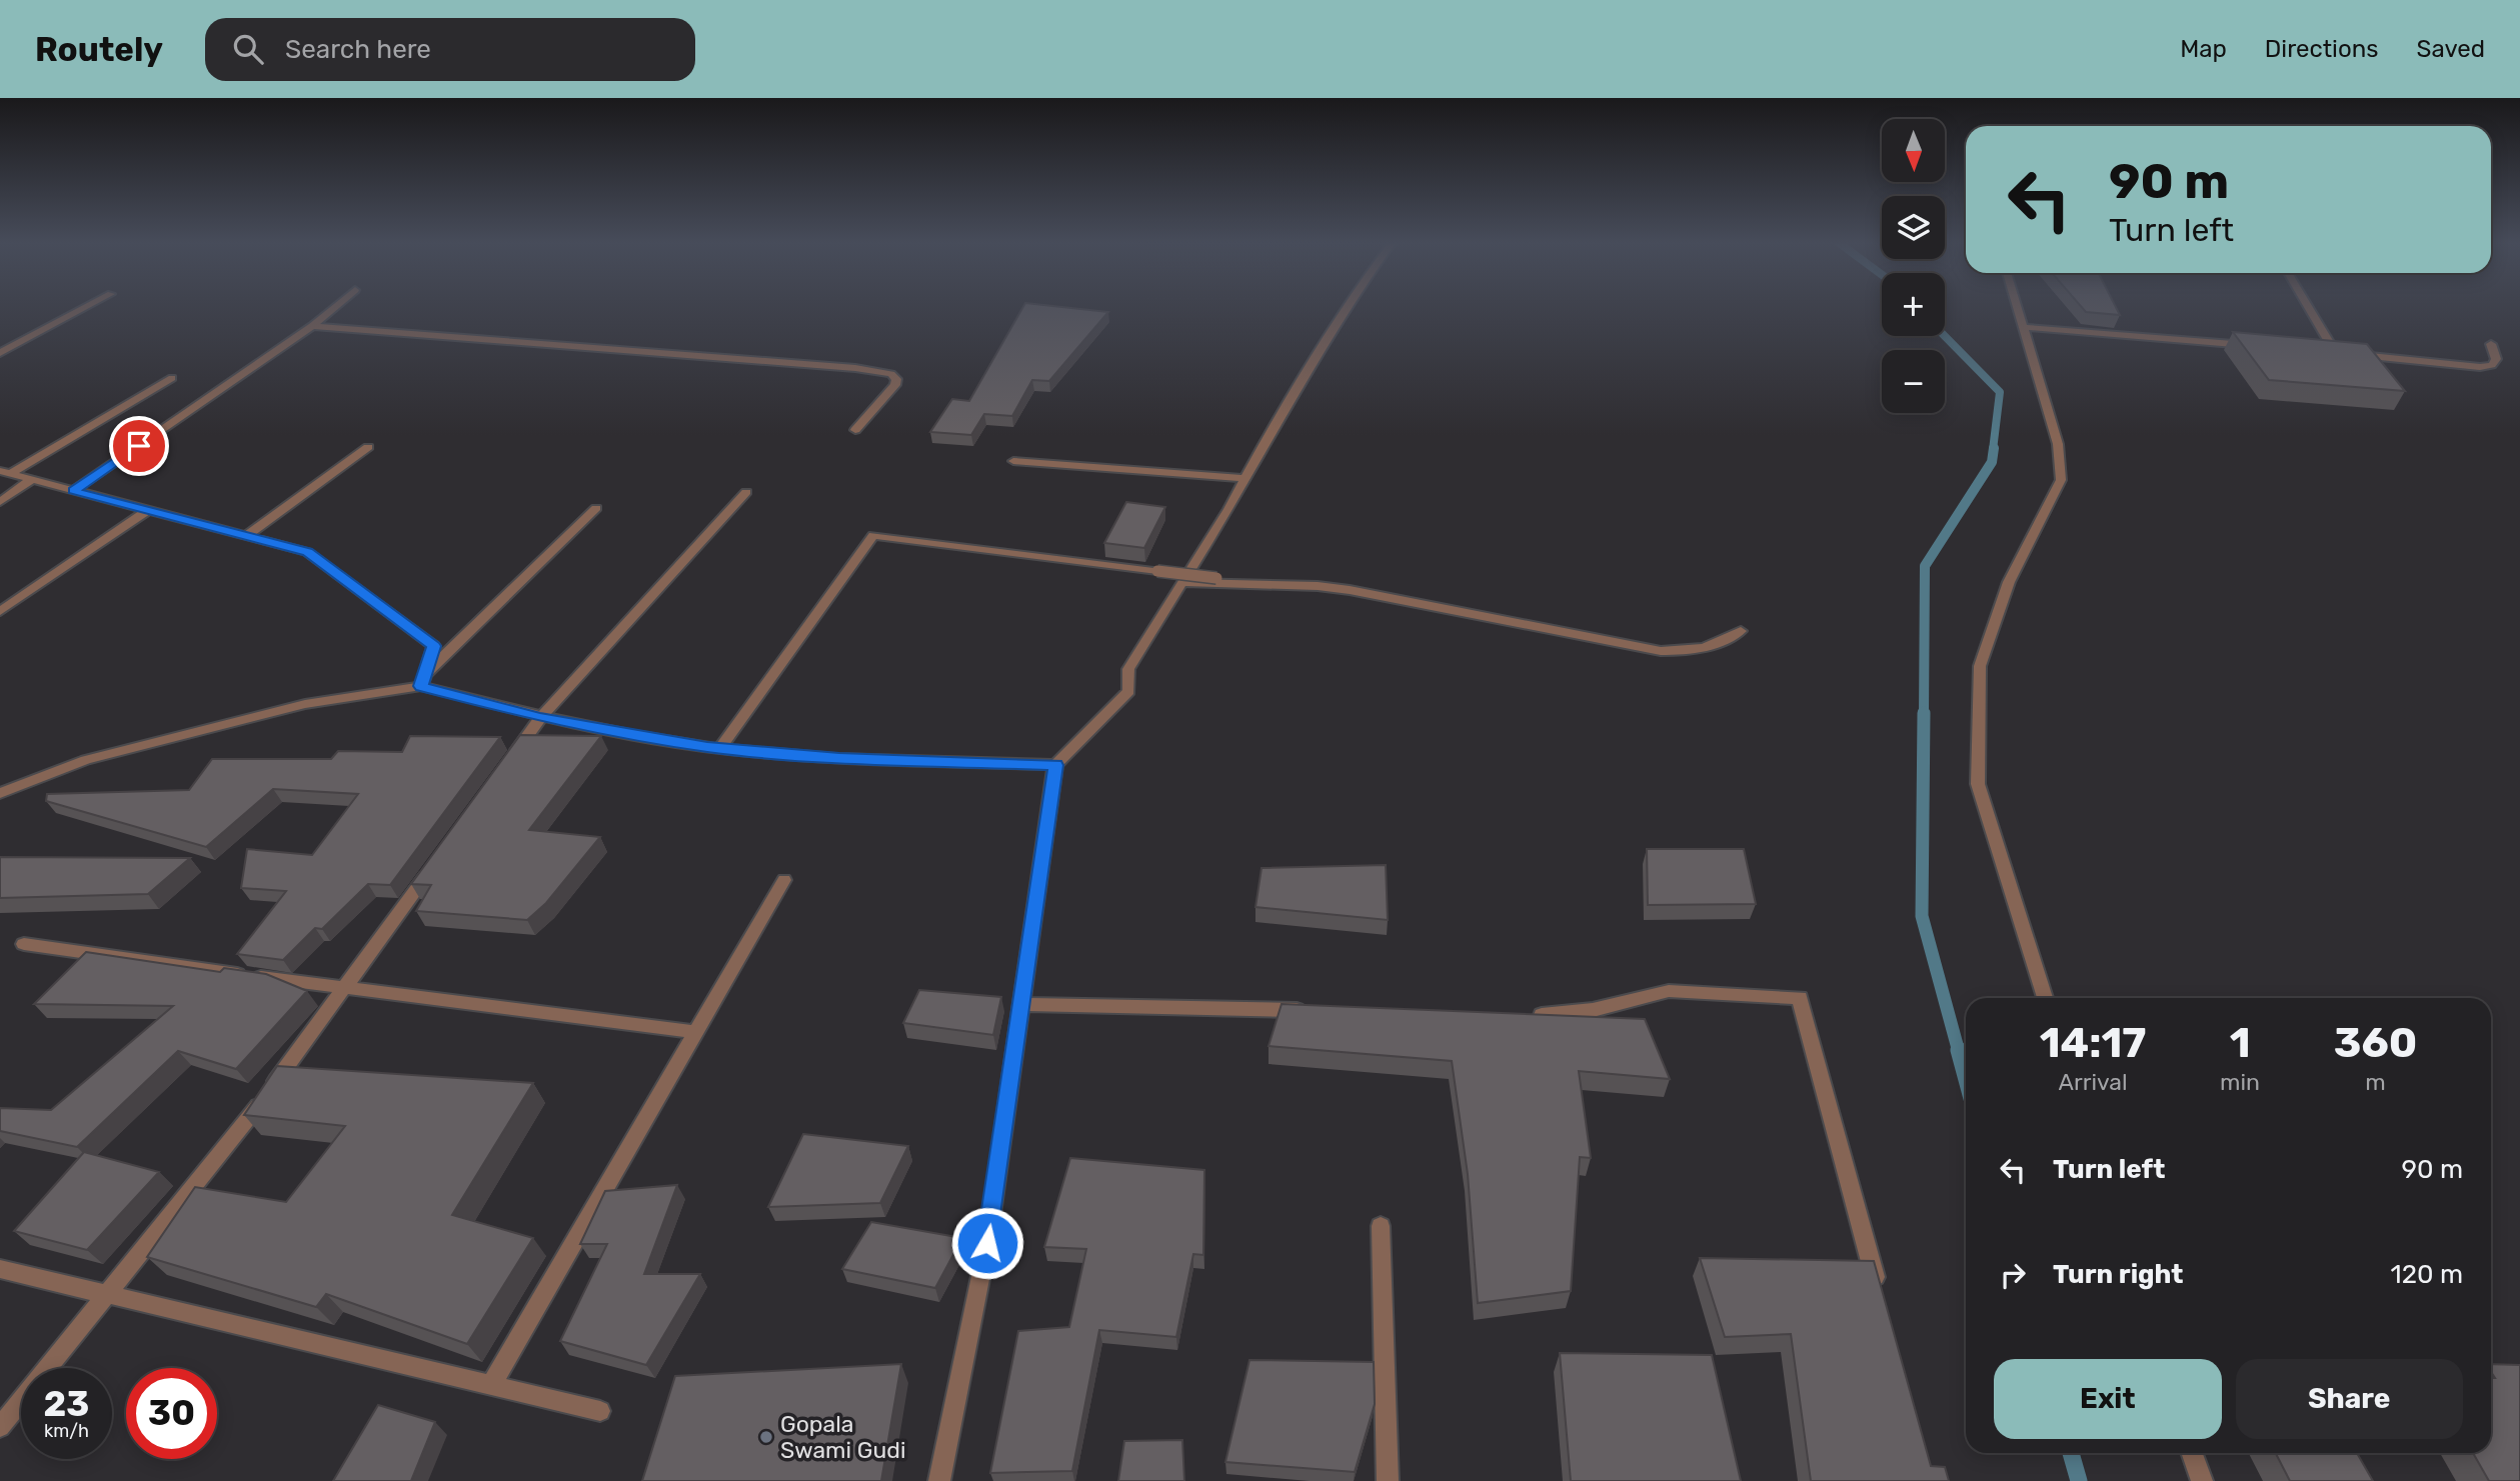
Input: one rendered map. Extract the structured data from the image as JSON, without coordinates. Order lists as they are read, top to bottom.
{
  "places": ["Gopala Swami Gudi"],
  "north": "bottom",
  "page": {
    "header": "Routely",
    "search": "Search here",
    "nav": ["Map", "Directions", "Saved"],
    "map_buttons": ["+", "−"],
    "turn": ["90 m", "Turn left"],
    "eta": [
      "14:17",
      "Arrival",
      "1",
      "min",
      "360",
      "m"
    ],
    "list": [
      {
        "name": "Turn left",
        "value": "90 m"
      },
      {
        "name": "Turn right",
        "value": "120 m"
      }
    ],
    "buttons": ["Exit", "Share"],
    "speed": "23 km/h",
    "limit": "30"
  }
}
